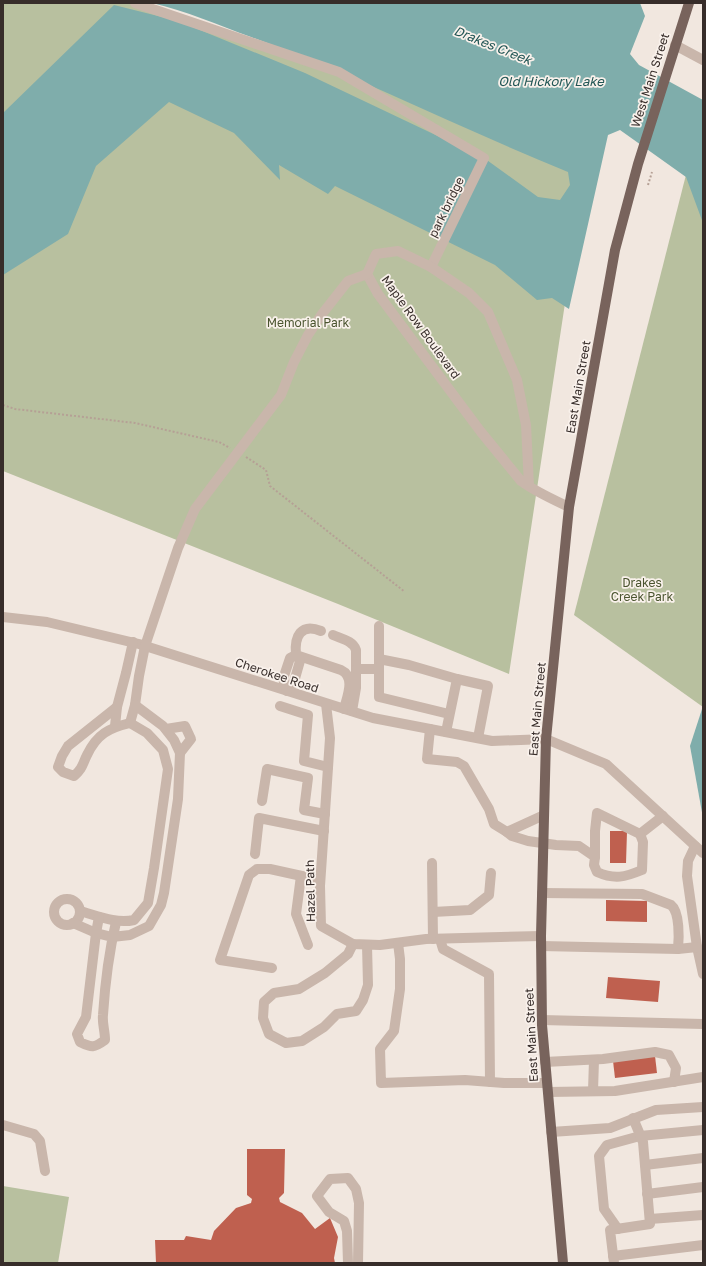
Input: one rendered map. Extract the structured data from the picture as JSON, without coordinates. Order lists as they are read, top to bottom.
{
  "streets": {
    "main road": ["West Main Street", "East Main Street"],
    "street": [
      "park bridge",
      "Maple Row Boulevard",
      "Cherokee Road",
      "Hazel Path"
    ]
  },
  "crossings": [
    ["West Main Street", "East Main Street"],
    ["park bridge", "Maple Row Boulevard"],
    ["Maple Row Boulevard", "East Main Street"],
    ["East Main Street", "Cherokee Road"],
    ["East Main Street", "Hazel Path"],
    ["Cherokee Road", "Hazel Path"]
  ],
  "water": ["Drakes Creek", "Old Hickory Lake"],
  "parks": ["Memorial Park", "Drakes Creek Park"]
}
